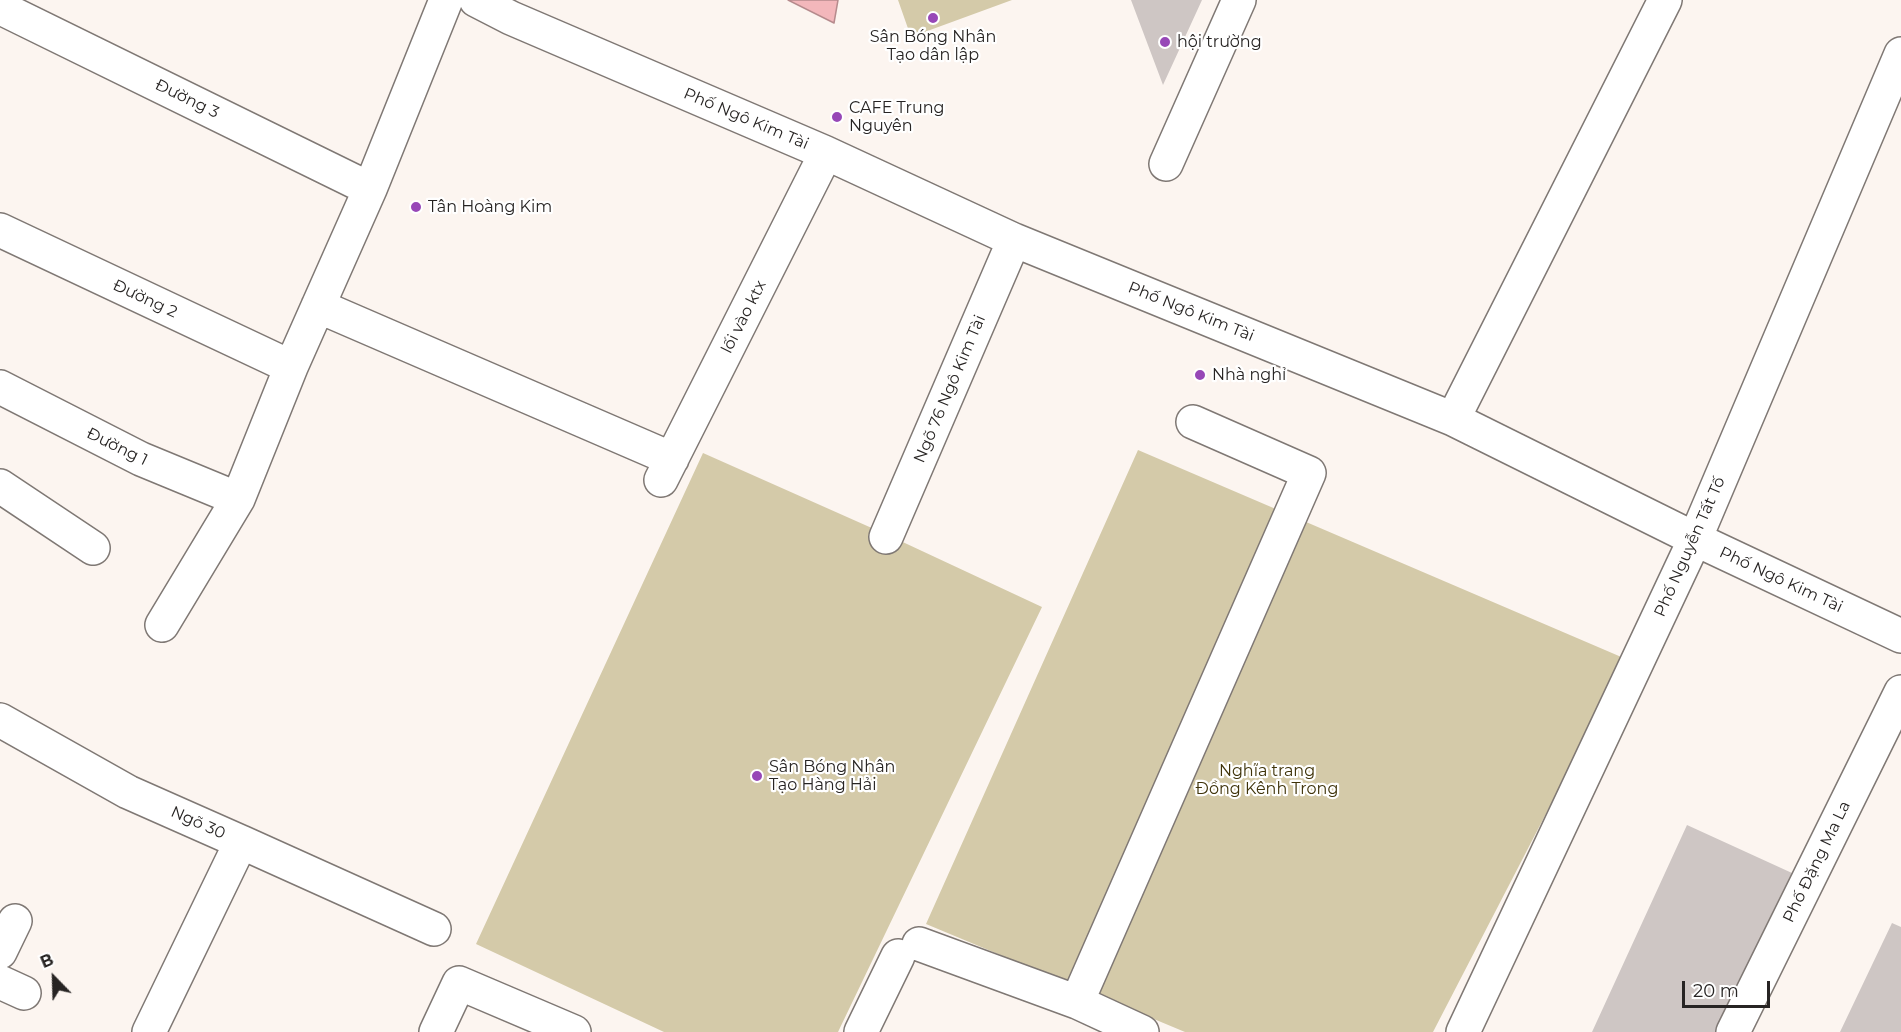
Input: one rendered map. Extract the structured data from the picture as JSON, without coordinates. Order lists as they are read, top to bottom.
{
  "streets": {
    "street": [
      "Đường 3",
      "Phố Ngô Kim Tài",
      "Đường 2",
      "lối vào ktx",
      "Ngõ 76 Ngô Kim Tài",
      "Đường 1",
      "Phố Nguyễn Tất Tố",
      "Ngõ 30",
      "Phố Đặng Ma La"
    ]
  },
  "crossings": [
    ["Phố Ngô Kim Tài", "lối vào ktx"],
    ["Phố Ngô Kim Tài", "Ngõ 76 Ngô Kim Tài"],
    ["Phố Ngô Kim Tài", "Phố Nguyễn Tất Tố"]
  ],
  "parks": ["Nghĩa trang Đồng Kênh Trong"],
  "places": [
    "Sân Bóng Nhân Tạo dân lập",
    "hội trường",
    "CAFE Trung Nguyên",
    "Tân Hoàng Kim",
    "Nhà nghỉ",
    "Sân Bóng Nhân Tạo Hàng Hải"
  ],
  "scale_bar": "20 m",
  "north": "top left"
}
